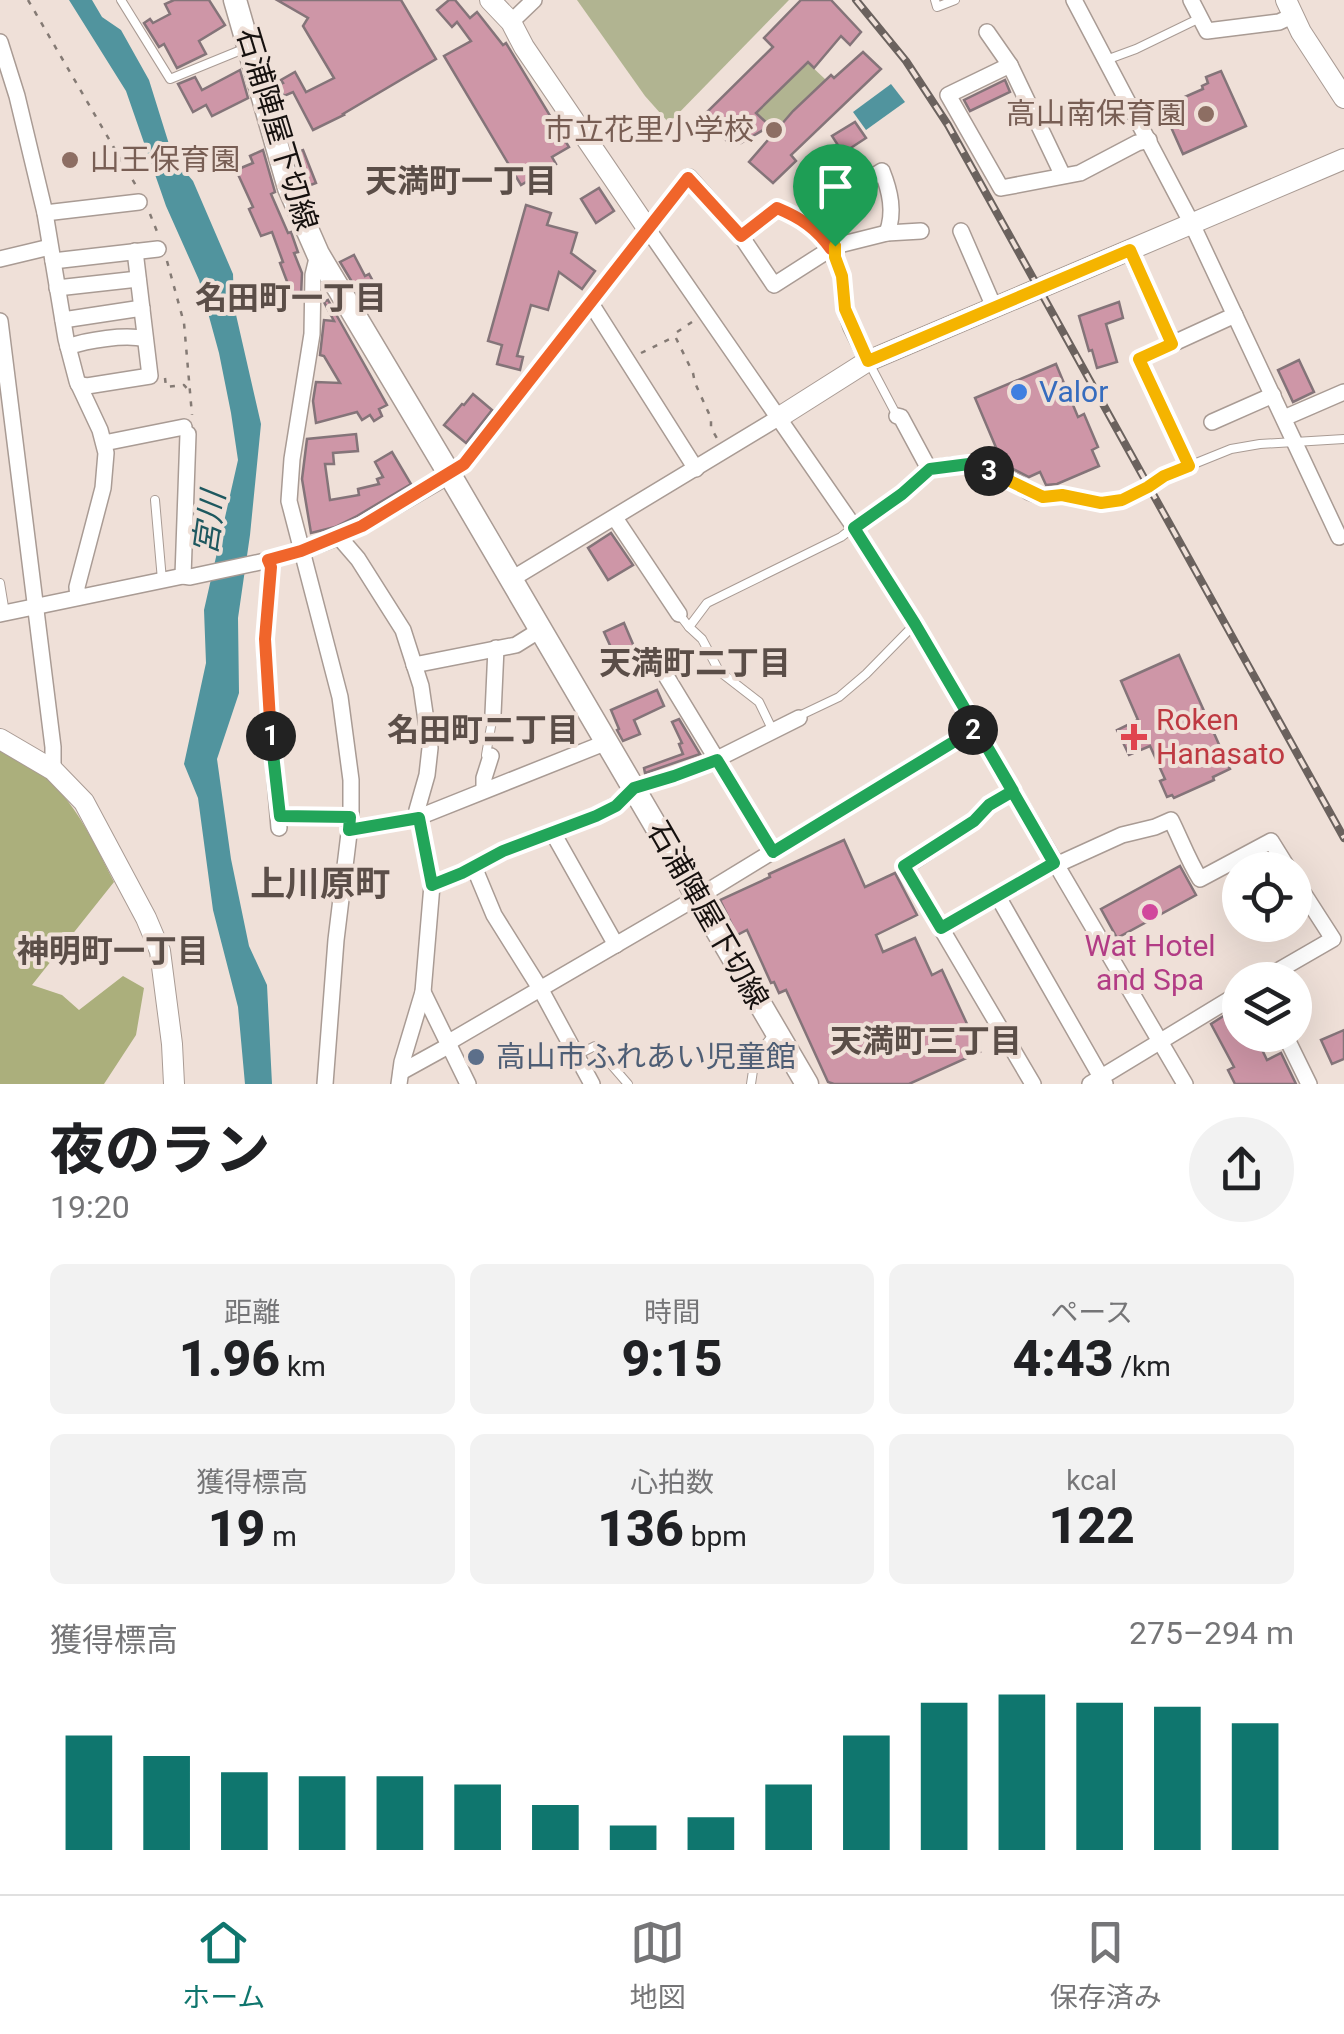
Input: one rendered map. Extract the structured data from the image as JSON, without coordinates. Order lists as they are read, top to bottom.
{
  "streets": {
    "main road": ["石浦陣屋下切線"]
  },
  "districts": [
    "天満町一丁目",
    "名田町一丁目",
    "天満町二丁目",
    "名田町二丁目",
    "上川原町",
    "神明町一丁目",
    "天満町三丁目"
  ],
  "water": ["宮川"],
  "places": {
    "other": [
      "高山南保育園",
      "市立花里小学校",
      "山王保育園",
      "Valor",
      "Wat Hotel and Spa",
      "高山市ふれあい児童館"
    ],
    "health": ["Roken Hanasato"]
  },
  "page": {
    "pins": ["3", "2", "1"],
    "heading": ["夜のラン", "19:20"],
    "stats": [
      ["距離", "1.96 km"],
      ["時間", "9:15"],
      ["ペース", "4:43 /km"],
      ["獲得標高", "19 m"],
      ["心拍数", "136 bpm"],
      ["kcal", "122"]
    ],
    "chart": ["獲得標高", "275–294 m"],
    "tabs": ["ホーム", "地図", "保存済み"]
  }
}
